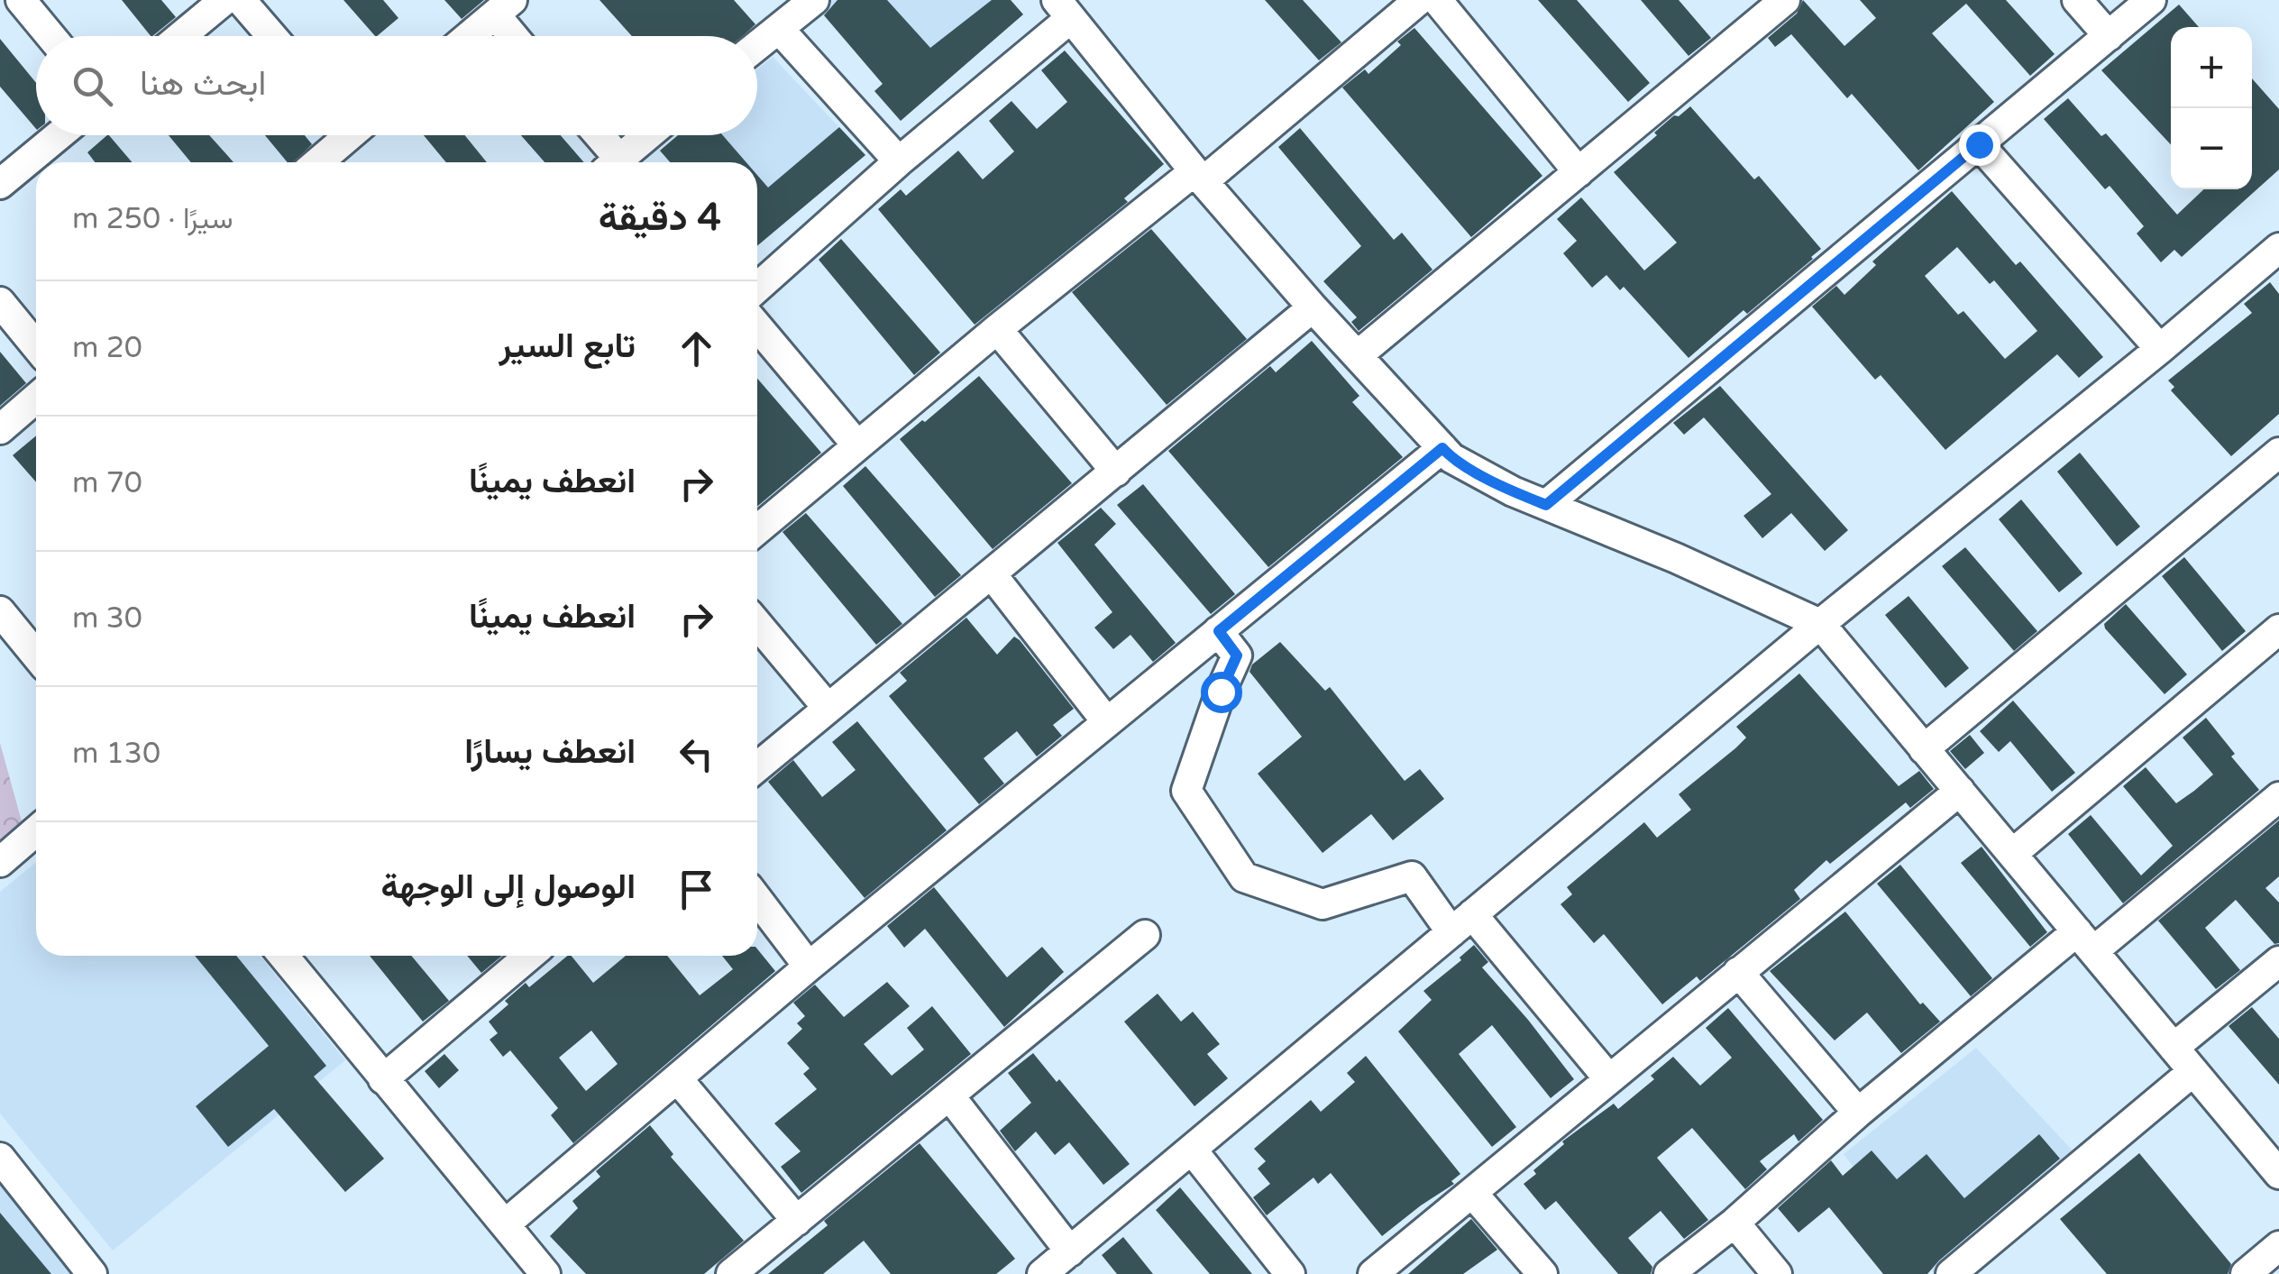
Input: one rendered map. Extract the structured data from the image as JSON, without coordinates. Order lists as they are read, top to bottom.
{
  "page": {
    "map_buttons": ["+", "−"],
    "search": "ابحث هنا",
    "heading": ["4 دقيقة", "سيرًا · 250 m"],
    "list": [
      ["تابع السير", "20 m"],
      ["انعطف يمينًا", "70 m"],
      ["انعطف يمينًا", "30 m"],
      ["انعطف يسارًا", "130 m"],
      "الوصول إلى الوجهة"
    ]
  }
}
